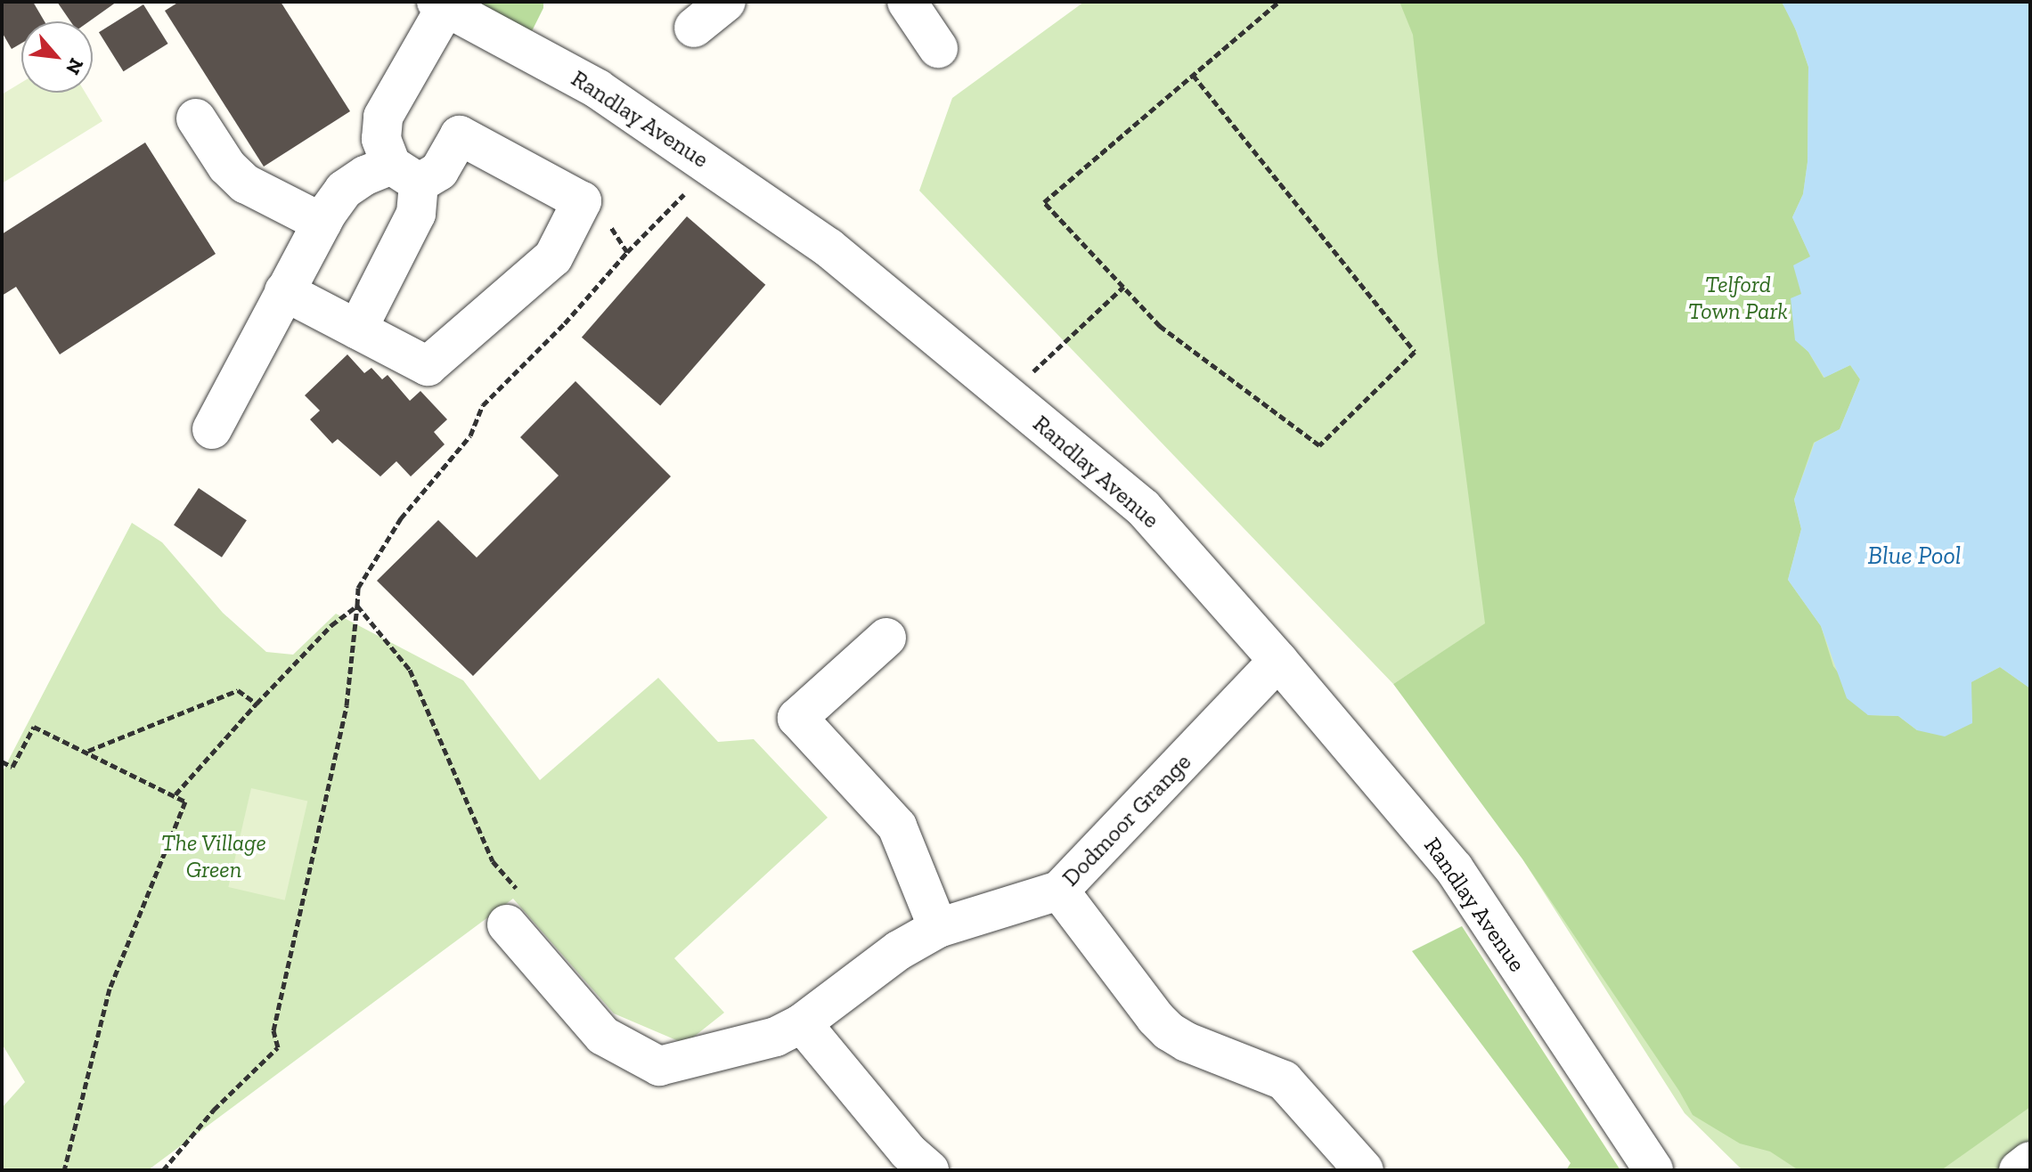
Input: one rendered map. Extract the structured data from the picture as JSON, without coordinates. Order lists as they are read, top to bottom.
{
  "streets": {
    "street": ["Randlay Avenue", "Dodmoor Grange"]
  },
  "crossings": [
    ["Randlay Avenue", "Dodmoor Grange"]
  ],
  "water": ["Blue Pool"],
  "parks": ["Telford Town Park", "The Village Green"],
  "north": "bottom right"
}
